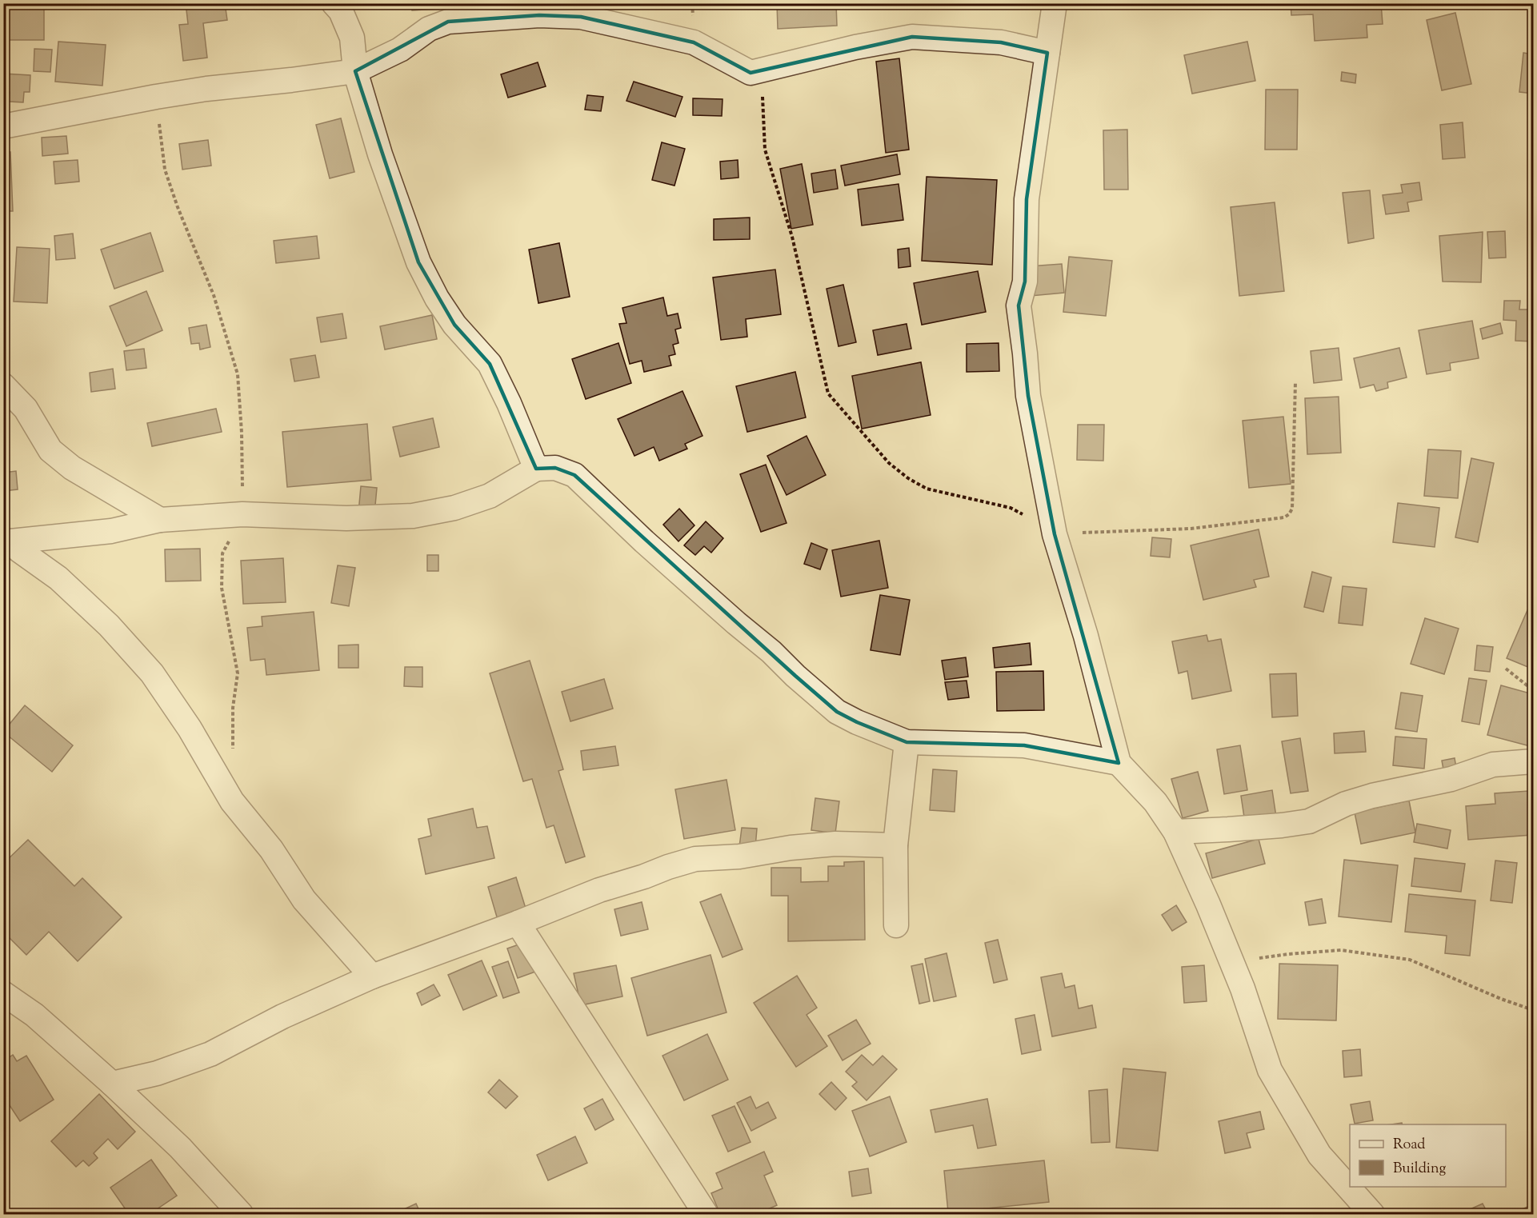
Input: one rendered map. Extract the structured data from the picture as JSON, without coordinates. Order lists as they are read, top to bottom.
{
  "legend": ["Road", "Building"]
}
